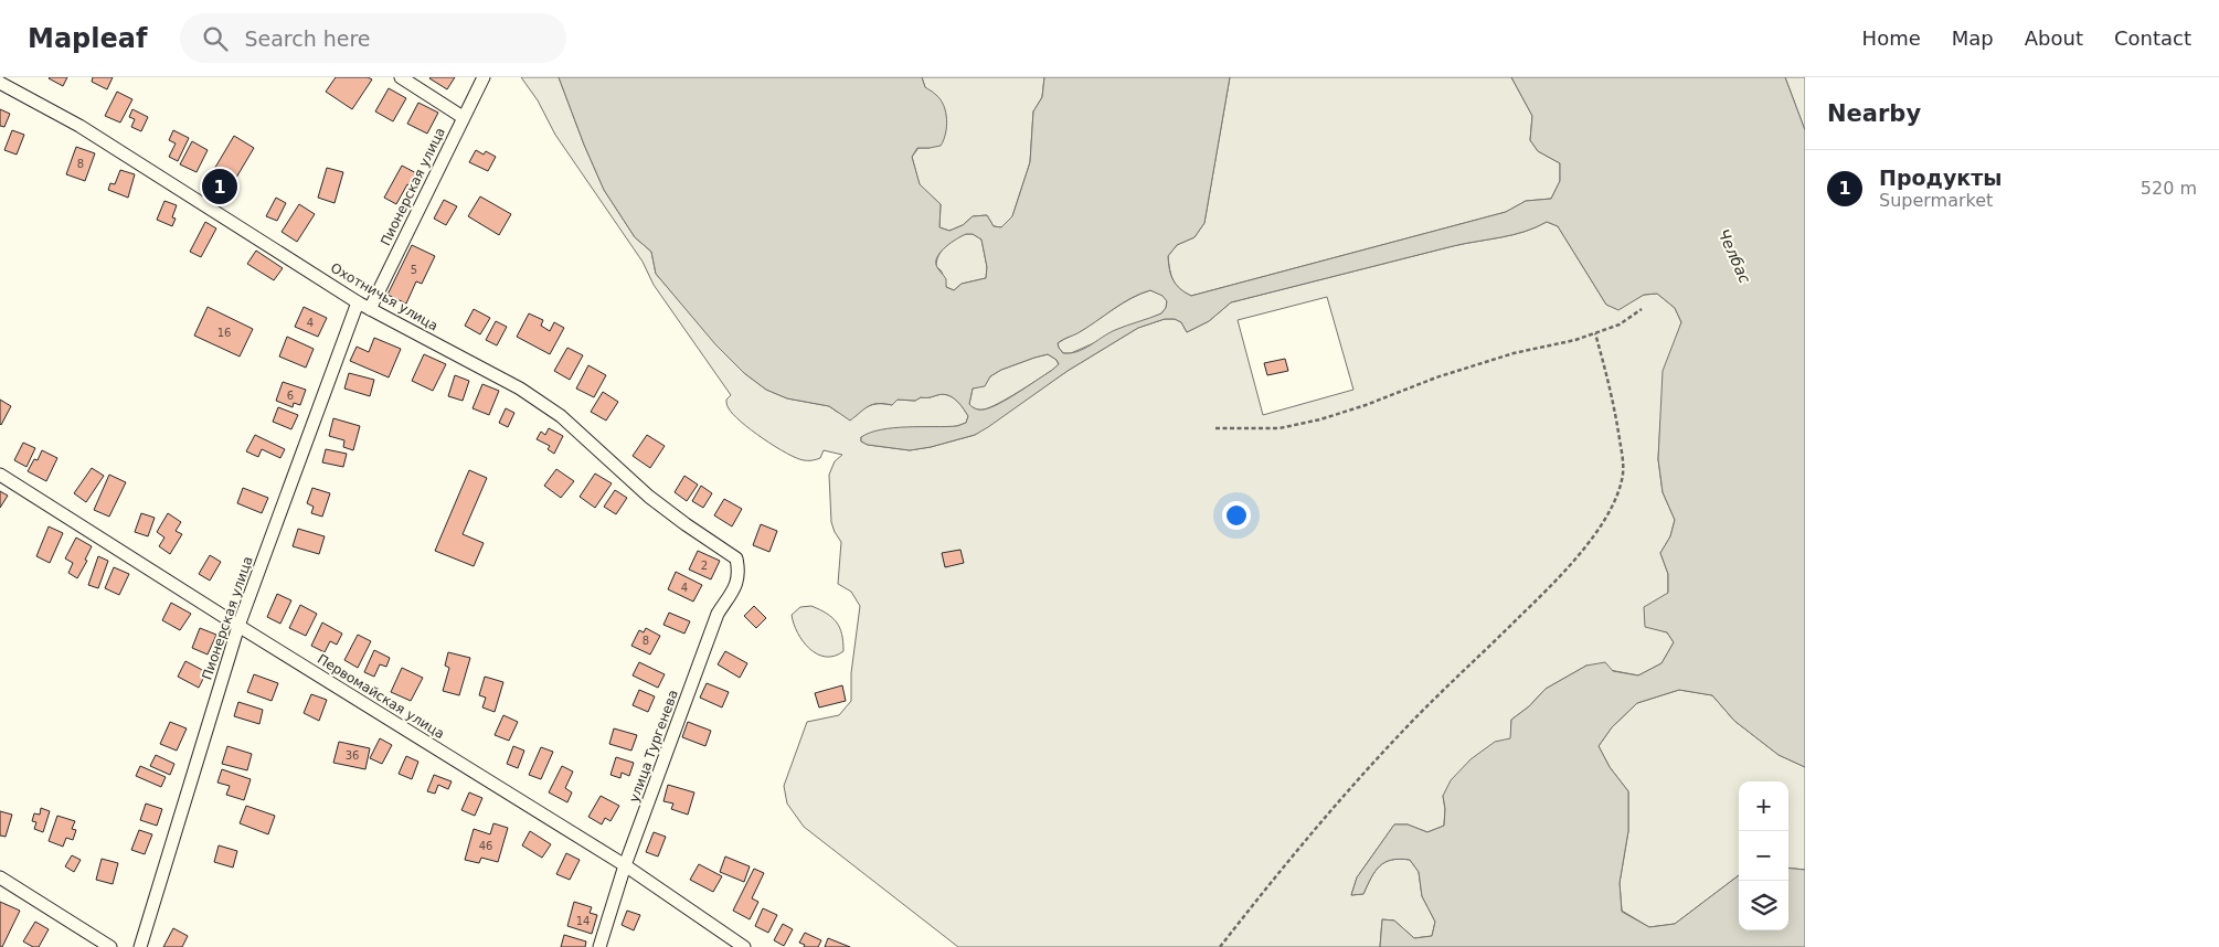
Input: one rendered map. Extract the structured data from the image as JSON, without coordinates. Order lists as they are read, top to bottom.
{
  "streets": {
    "street": [
      "Пионерская улица",
      "Охотничья улица",
      "Первомайская улица",
      "улица Тургенева"
    ]
  },
  "crossings": [
    ["Пионерская улица", "Охотничья улица"],
    ["Пионерская улица", "Первомайская улица"],
    ["Охотничья улица", "улица Тургенева"],
    ["Первомайская улица", "улица Тургенева"]
  ],
  "water": ["Челбас"],
  "house_numbers": [
    "8",
    "5",
    "4",
    "16",
    "6",
    "2",
    "4",
    "8",
    "36",
    "46",
    "14"
  ],
  "page": {
    "header": "Mapleaf",
    "search": "Search here",
    "nav": [
      "Home",
      "Map",
      "About",
      "Contact"
    ],
    "heading": "Nearby",
    "list": [
      {
        "mark": "1",
        "name": "Продукты",
        "note": "Supermarket",
        "value": "520 m"
      }
    ],
    "pins": "1",
    "map_buttons": ["+", "−"]
  }
}
